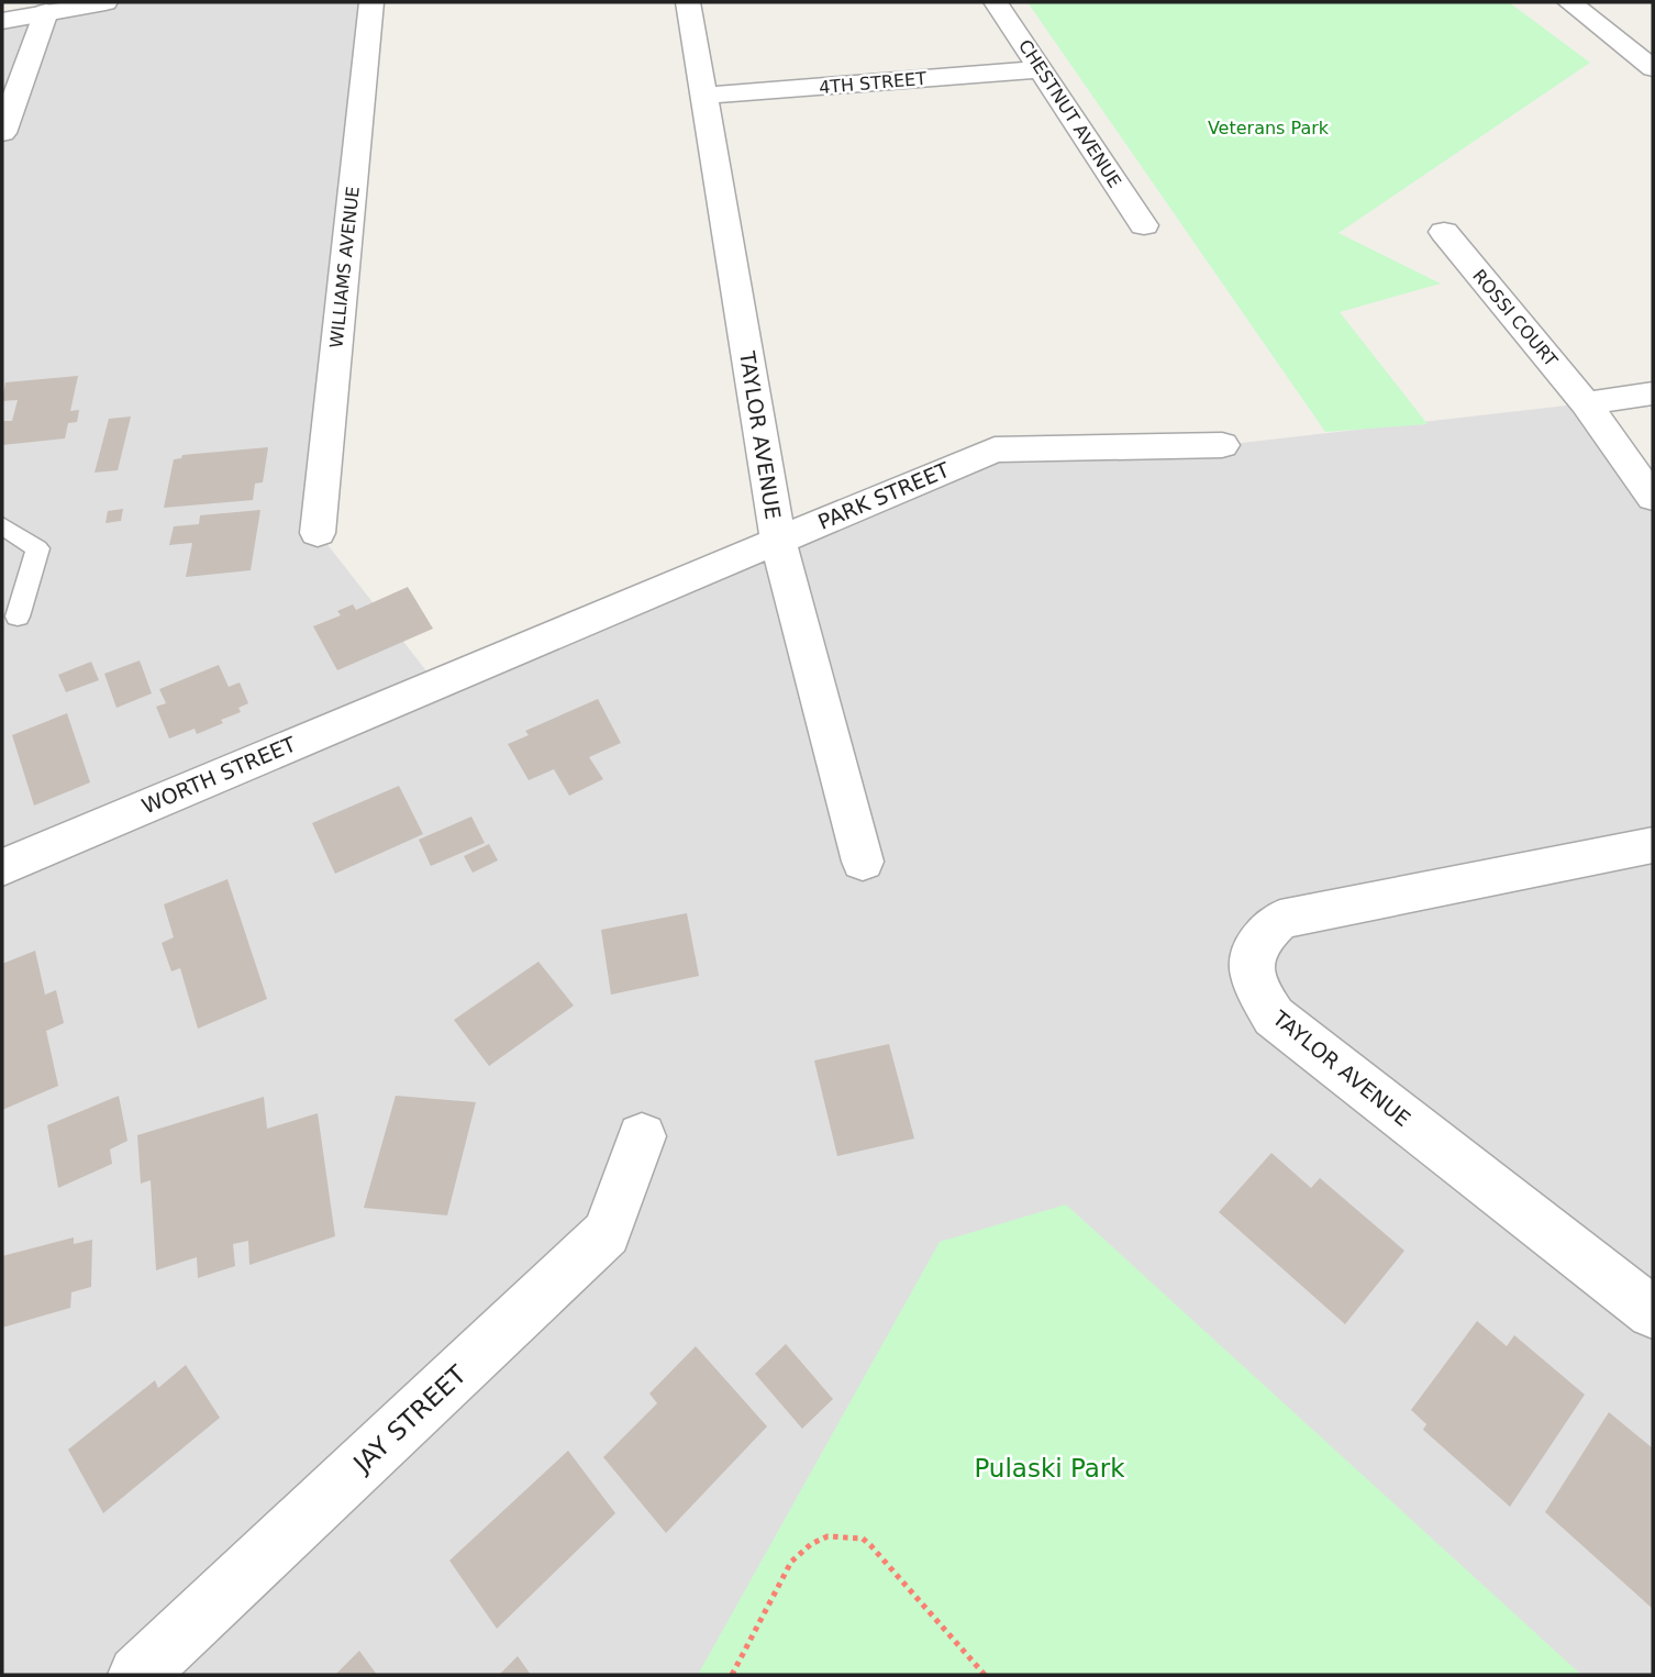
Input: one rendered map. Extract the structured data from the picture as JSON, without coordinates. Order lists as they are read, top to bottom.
{
  "streets": {
    "street": [
      "4TH STREET",
      "CHESTNUT AVENUE",
      "WILLIAMS AVENUE",
      "ROSSI COURT",
      "TAYLOR AVENUE",
      "PARK STREET",
      "WORTH STREET",
      "JAY STREET"
    ]
  },
  "crossings": [
    ["4TH STREET", "CHESTNUT AVENUE"],
    ["4TH STREET", "TAYLOR AVENUE"],
    ["TAYLOR AVENUE", "PARK STREET"],
    ["PARK STREET", "WORTH STREET"]
  ],
  "parks": ["Veterans Park", "Pulaski Park"]
}
